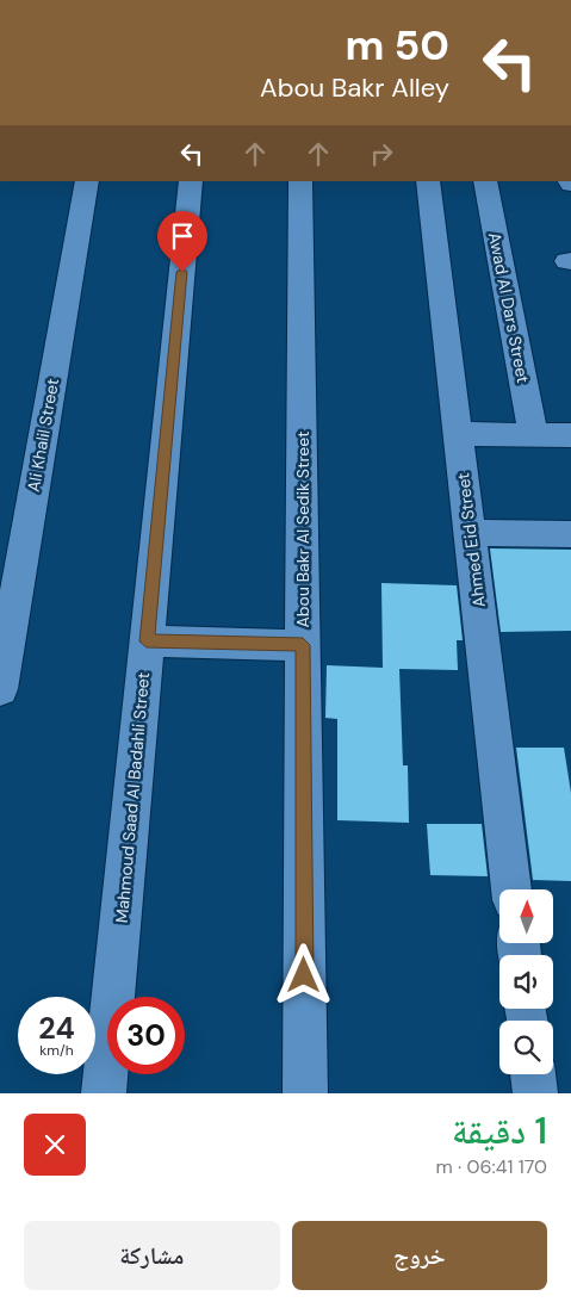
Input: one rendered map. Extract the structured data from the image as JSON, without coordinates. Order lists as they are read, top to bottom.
{
  "streets": {
    "street": [
      "Awad Al Dars Street",
      "Ali Khalil Street",
      "Abou Bakr Al Sedik Street",
      "Ahmed Eid Street",
      "Mahmoud Saad Al Badahli Street"
    ]
  },
  "north": "top",
  "page": {
    "turn": ["50 m", "Abou Bakr Alley"],
    "speed": "24 km/h",
    "limit": "30",
    "heading": ["1 دقيقة", "170 m · 06:41"],
    "buttons": ["خروج", "مشاركة"]
  }
}
